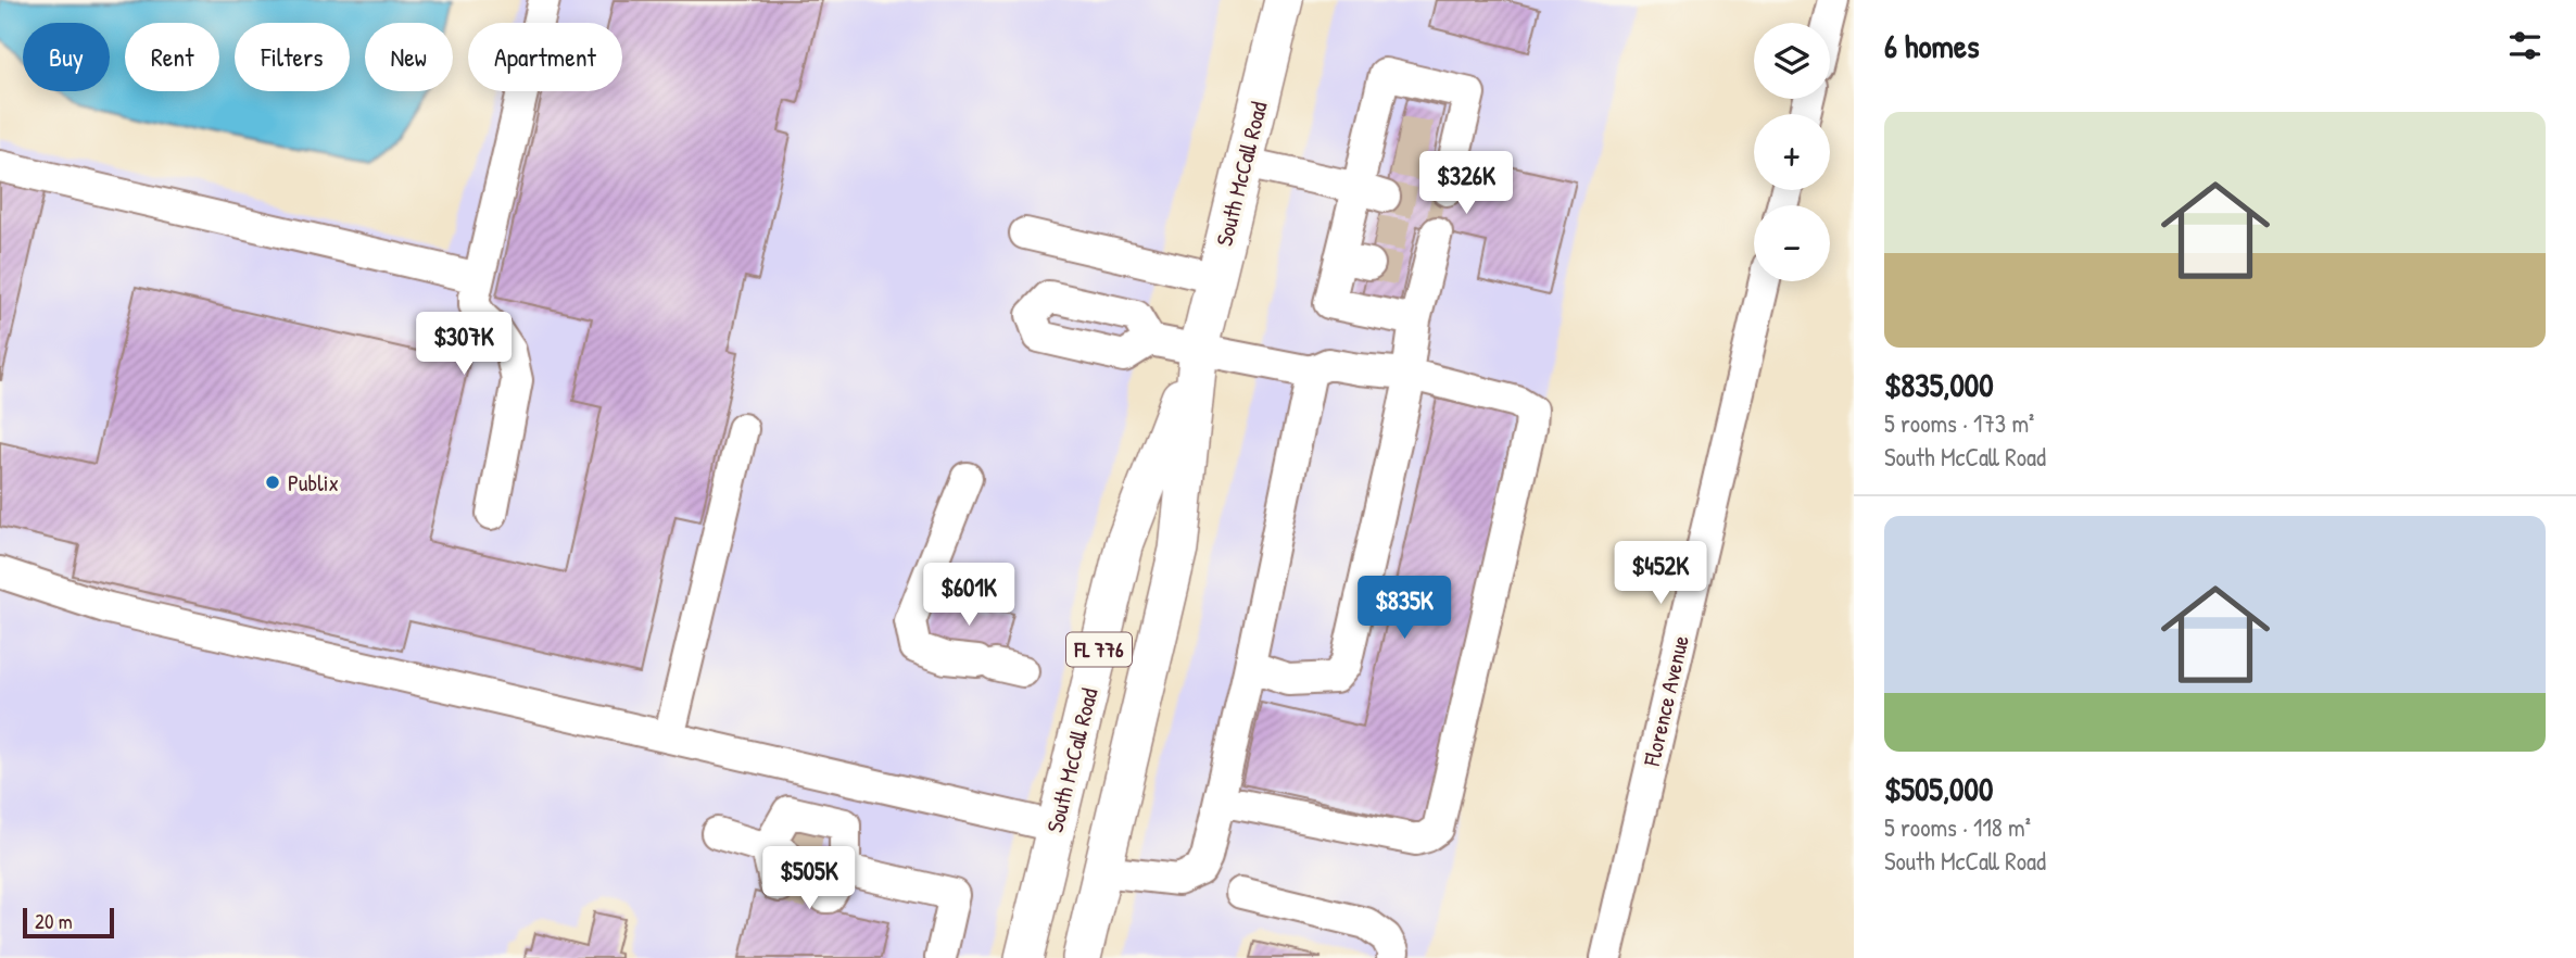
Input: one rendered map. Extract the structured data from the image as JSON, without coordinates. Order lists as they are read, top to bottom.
{
  "streets": {
    "main road": ["South McCall Road", "FL 776"],
    "street": ["Florence Avenue"]
  },
  "places": ["Publix"],
  "scale_bar": "20 m",
  "page": {
    "heading": "6 homes",
    "map_buttons": ["+", "−"],
    "chip": [
      "Buy",
      "Rent",
      "Filters",
      "New",
      "Apartment"
    ],
    "list": [
      {
        "name": "$835,000",
        "note": "5 rooms · 173 m² · South McCall Road"
      },
      {
        "name": "$505,000",
        "note": "5 rooms · 118 m² · South McCall Road"
      }
    ],
    "price": [
      "$326K",
      "$307K",
      "$452K",
      "$601K",
      "$835K",
      "$505K"
    ],
    "scale": "20 m"
  }
}
